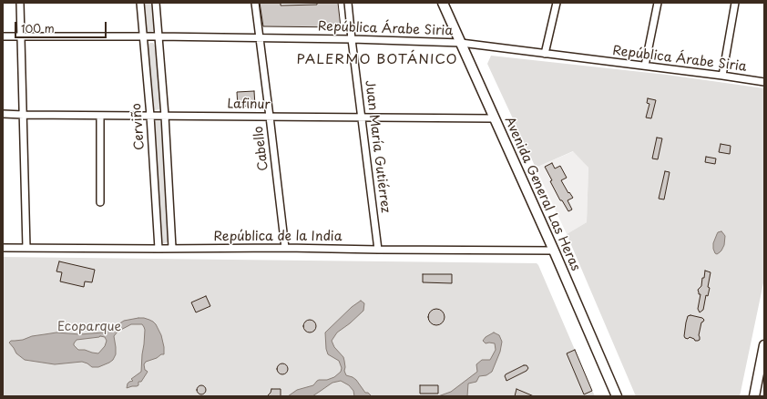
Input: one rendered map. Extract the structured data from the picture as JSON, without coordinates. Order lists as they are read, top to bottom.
{
  "streets": {
    "main road": ["Avenida General Las Heras"],
    "street": [
      "República Árabe Siria",
      "Lafinur",
      "Cerviño",
      "Juan María Gutiérrez",
      "Cabello",
      "República de la India"
    ]
  },
  "crossings": [
    ["República Árabe Siria", "Cerviño"],
    ["República Árabe Siria", "Juan María Gutiérrez"],
    ["República Árabe Siria", "Cabello"],
    ["República Árabe Siria", "Avenida General Las Heras"],
    ["Lafinur", "Cerviño"],
    ["Lafinur", "Juan María Gutiérrez"],
    ["Lafinur", "Cabello"],
    ["Lafinur", "Avenida General Las Heras"],
    ["Cerviño", "República de la India"],
    ["Juan María Gutiérrez", "República de la India"],
    ["Cabello", "República de la India"],
    ["Avenida General Las Heras", "República de la India"]
  ],
  "districts": ["PALERMO BOTÁNICO"],
  "parks": ["Ecoparque"],
  "scale_bar": "100 m"
}
